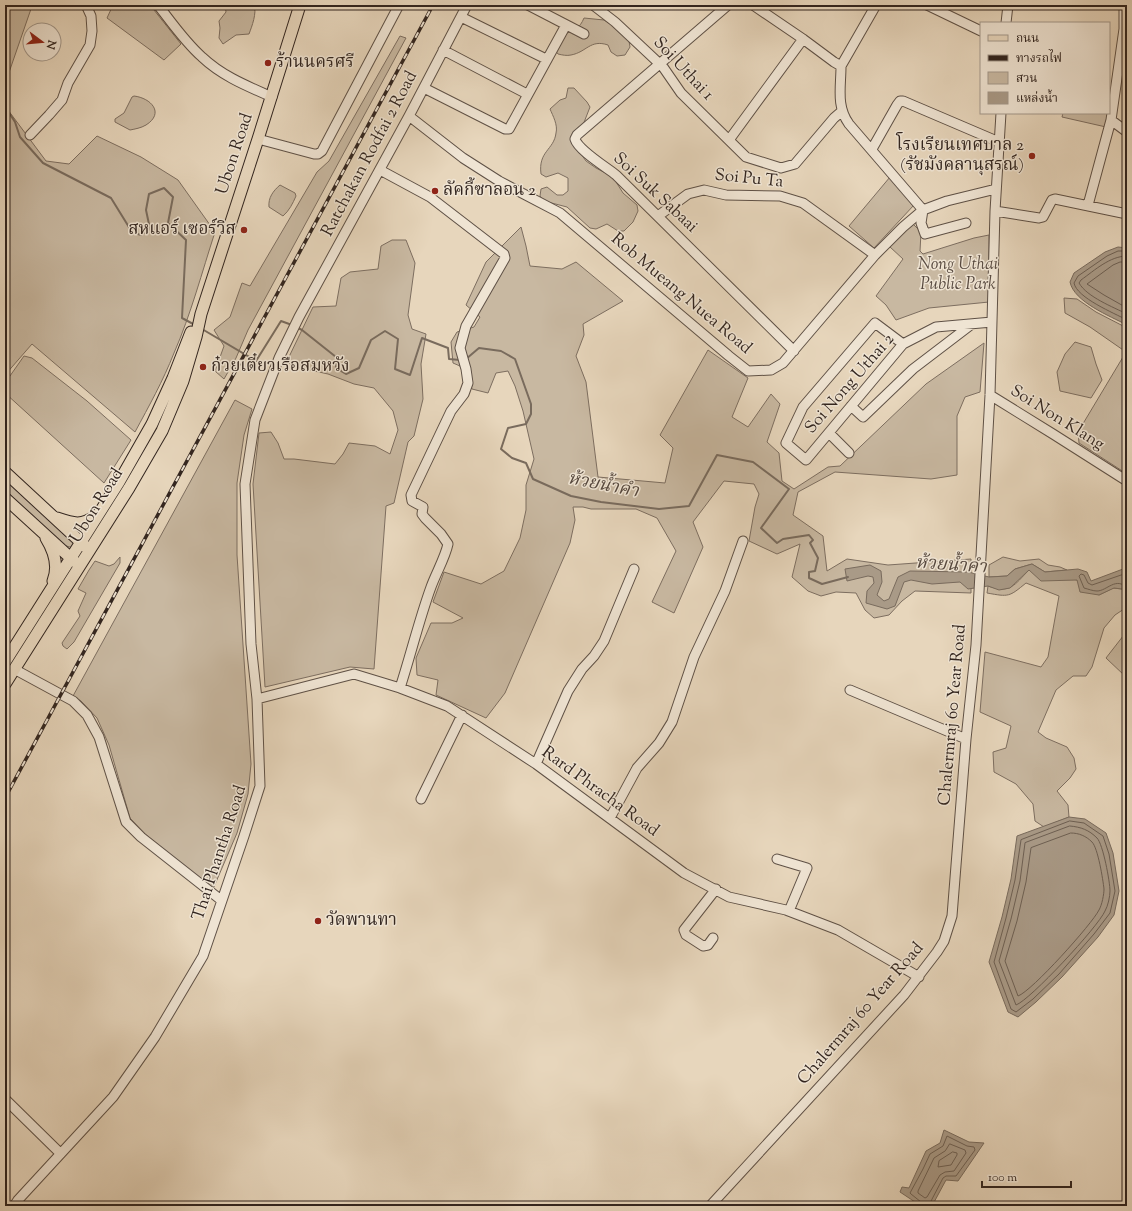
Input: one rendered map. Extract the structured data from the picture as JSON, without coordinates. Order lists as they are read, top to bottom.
{
  "streets": {
    "main road": ["Ubon Road"],
    "street": [
      "Soi Uthai 1",
      "Ratchakan Rodfai 2 Road",
      "Soi Pu Ta",
      "Soi Suk Sabaai",
      "Rob Mueang Nuea Road",
      "Soi Nong Uthai 2",
      "Soi Non Klang",
      "Chalermraj 60 Year Road",
      "Rard Phracha Road",
      "Thai Phantha Road"
    ]
  },
  "crossings": [
    ["Soi Uthai 1", "Soi Suk Sabaai"],
    ["Ratchakan Rodfai 2 Road", "Rob Mueang Nuea Road"],
    ["Ratchakan Rodfai 2 Road", "Thai Phantha Road"],
    ["Soi Pu Ta", "Soi Suk Sabaai"],
    ["Soi Pu Ta", "Rob Mueang Nuea Road"],
    ["Soi Suk Sabaai", "Rob Mueang Nuea Road"],
    ["Soi Non Klang", "Chalermraj 60 Year Road"],
    ["Chalermraj 60 Year Road", "Rard Phracha Road"],
    ["Rard Phracha Road", "Thai Phantha Road"]
  ],
  "water": ["ห้วยน้ำคำ"],
  "parks": ["Nong Uthai Public Park"],
  "places": [
    "ร้านนครศรี",
    "โรงเรียนเทศบาล 2 (รัชมังคลานุสรณ์)",
    "ลัคกี้ซาลอน 2",
    "สหแอร์ เซอร์วิส",
    "ก๋วยเตี๋ยวเรือสมหวัง",
    "วัดพานทา"
  ],
  "legend": [
    "ถนน",
    "ทางรถไฟ",
    "สวน",
    "แหล่งน้ำ"
  ],
  "scale_bar": "100 m",
  "north": "right"
}
